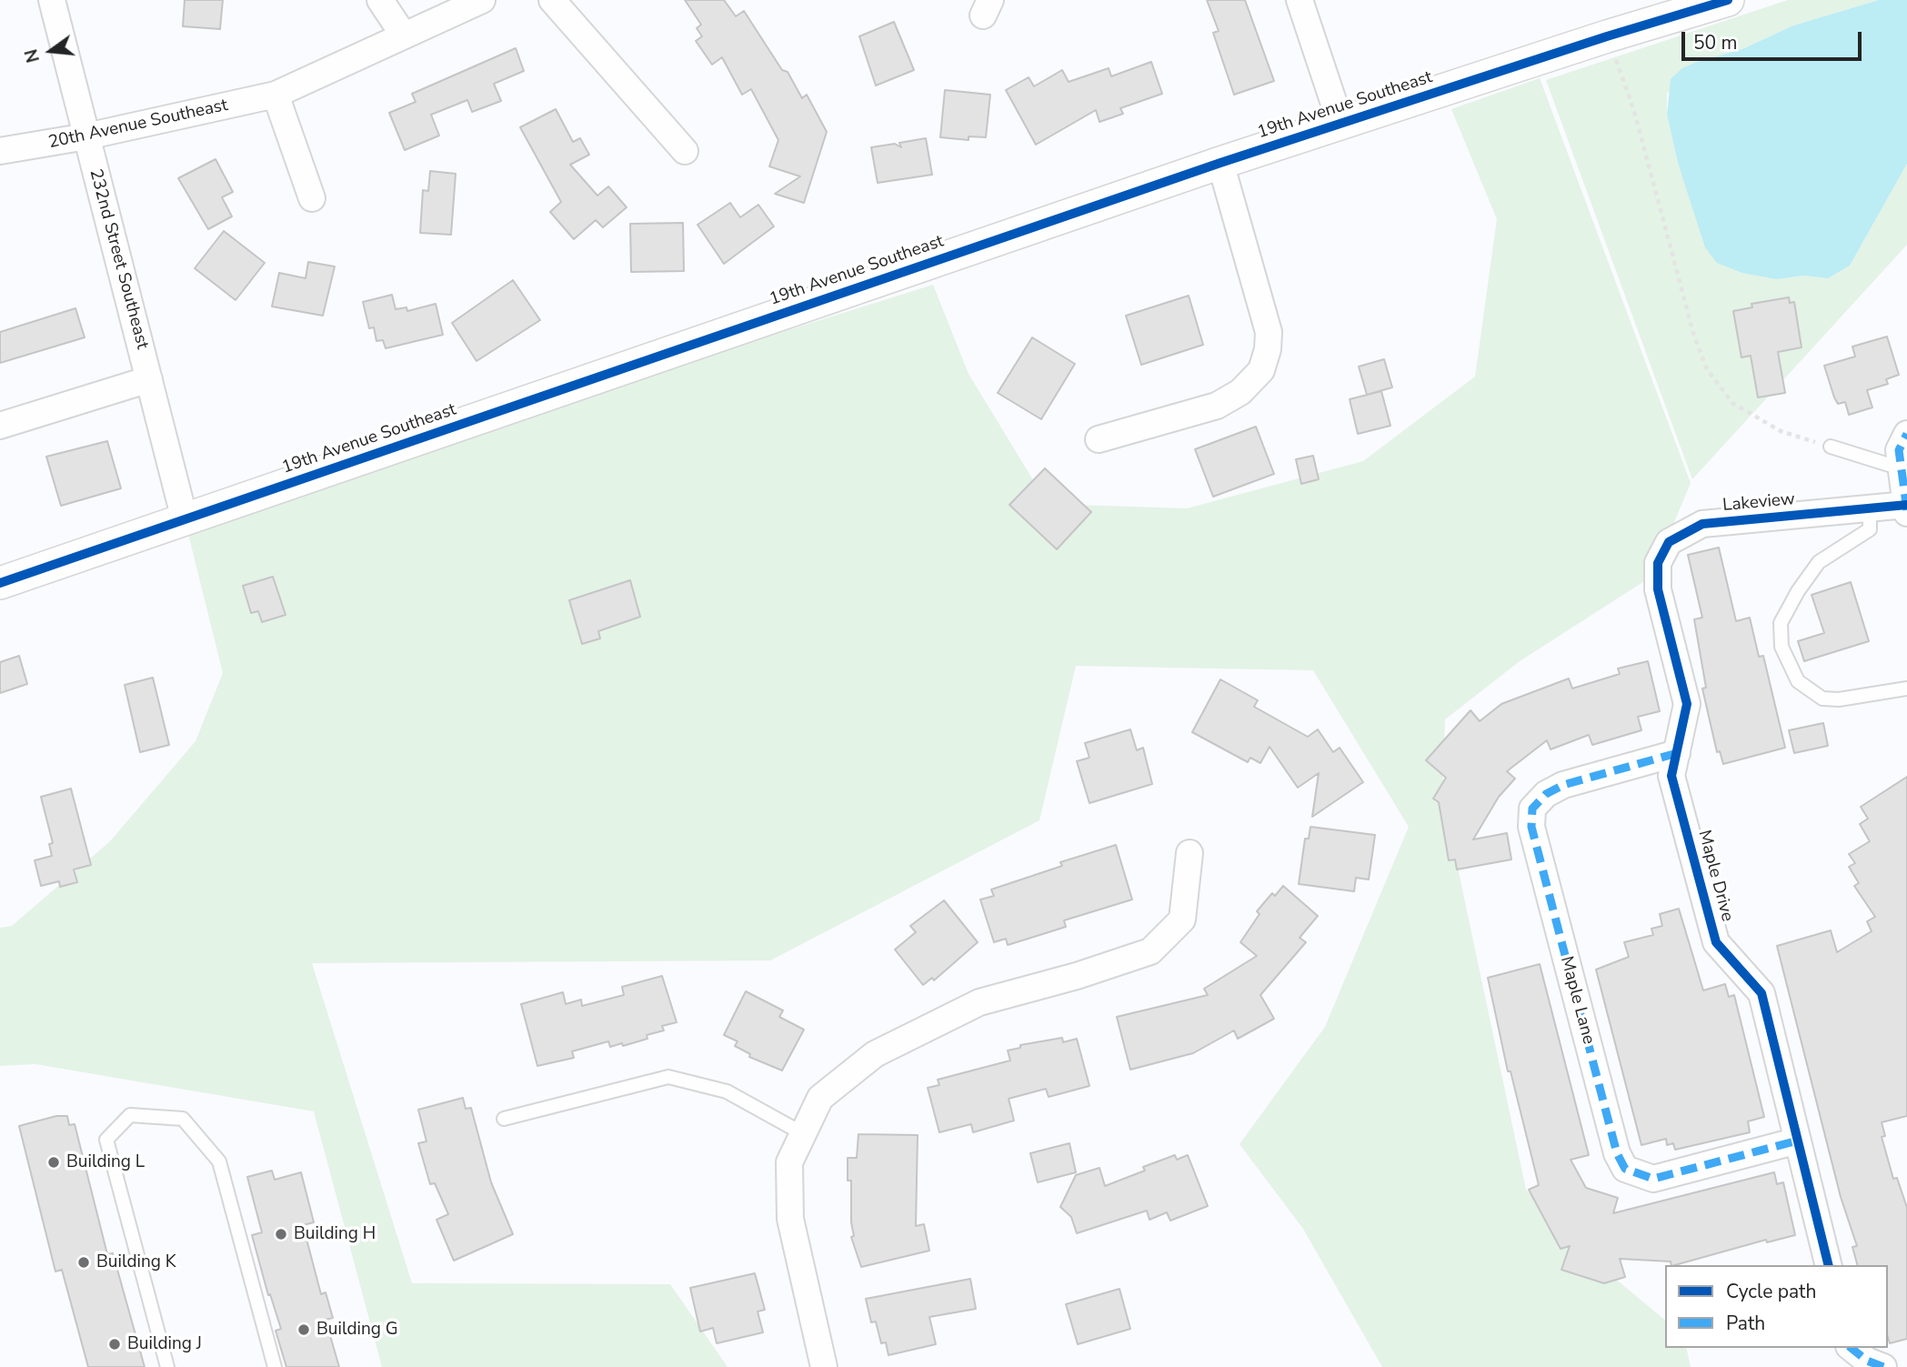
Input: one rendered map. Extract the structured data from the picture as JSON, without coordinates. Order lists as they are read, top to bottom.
{
  "streets": {
    "street": [
      "19th Avenue Southeast",
      "20th Avenue Southeast",
      "232nd Street Southeast",
      "Lakeview",
      "Maple Drive",
      "Maple Lane"
    ]
  },
  "crossings": [
    ["19th Avenue Southeast", "232nd Street Southeast"],
    ["20th Avenue Southeast", "232nd Street Southeast"],
    ["Lakeview", "Maple Drive"],
    ["Maple Drive", "Maple Lane"]
  ],
  "places": [
    "Building L",
    "Building H",
    "Building K",
    "Building G",
    "Building J"
  ],
  "legend": ["Cycle path", "Path"],
  "scale_bar": "50 m",
  "north": "left"
}
